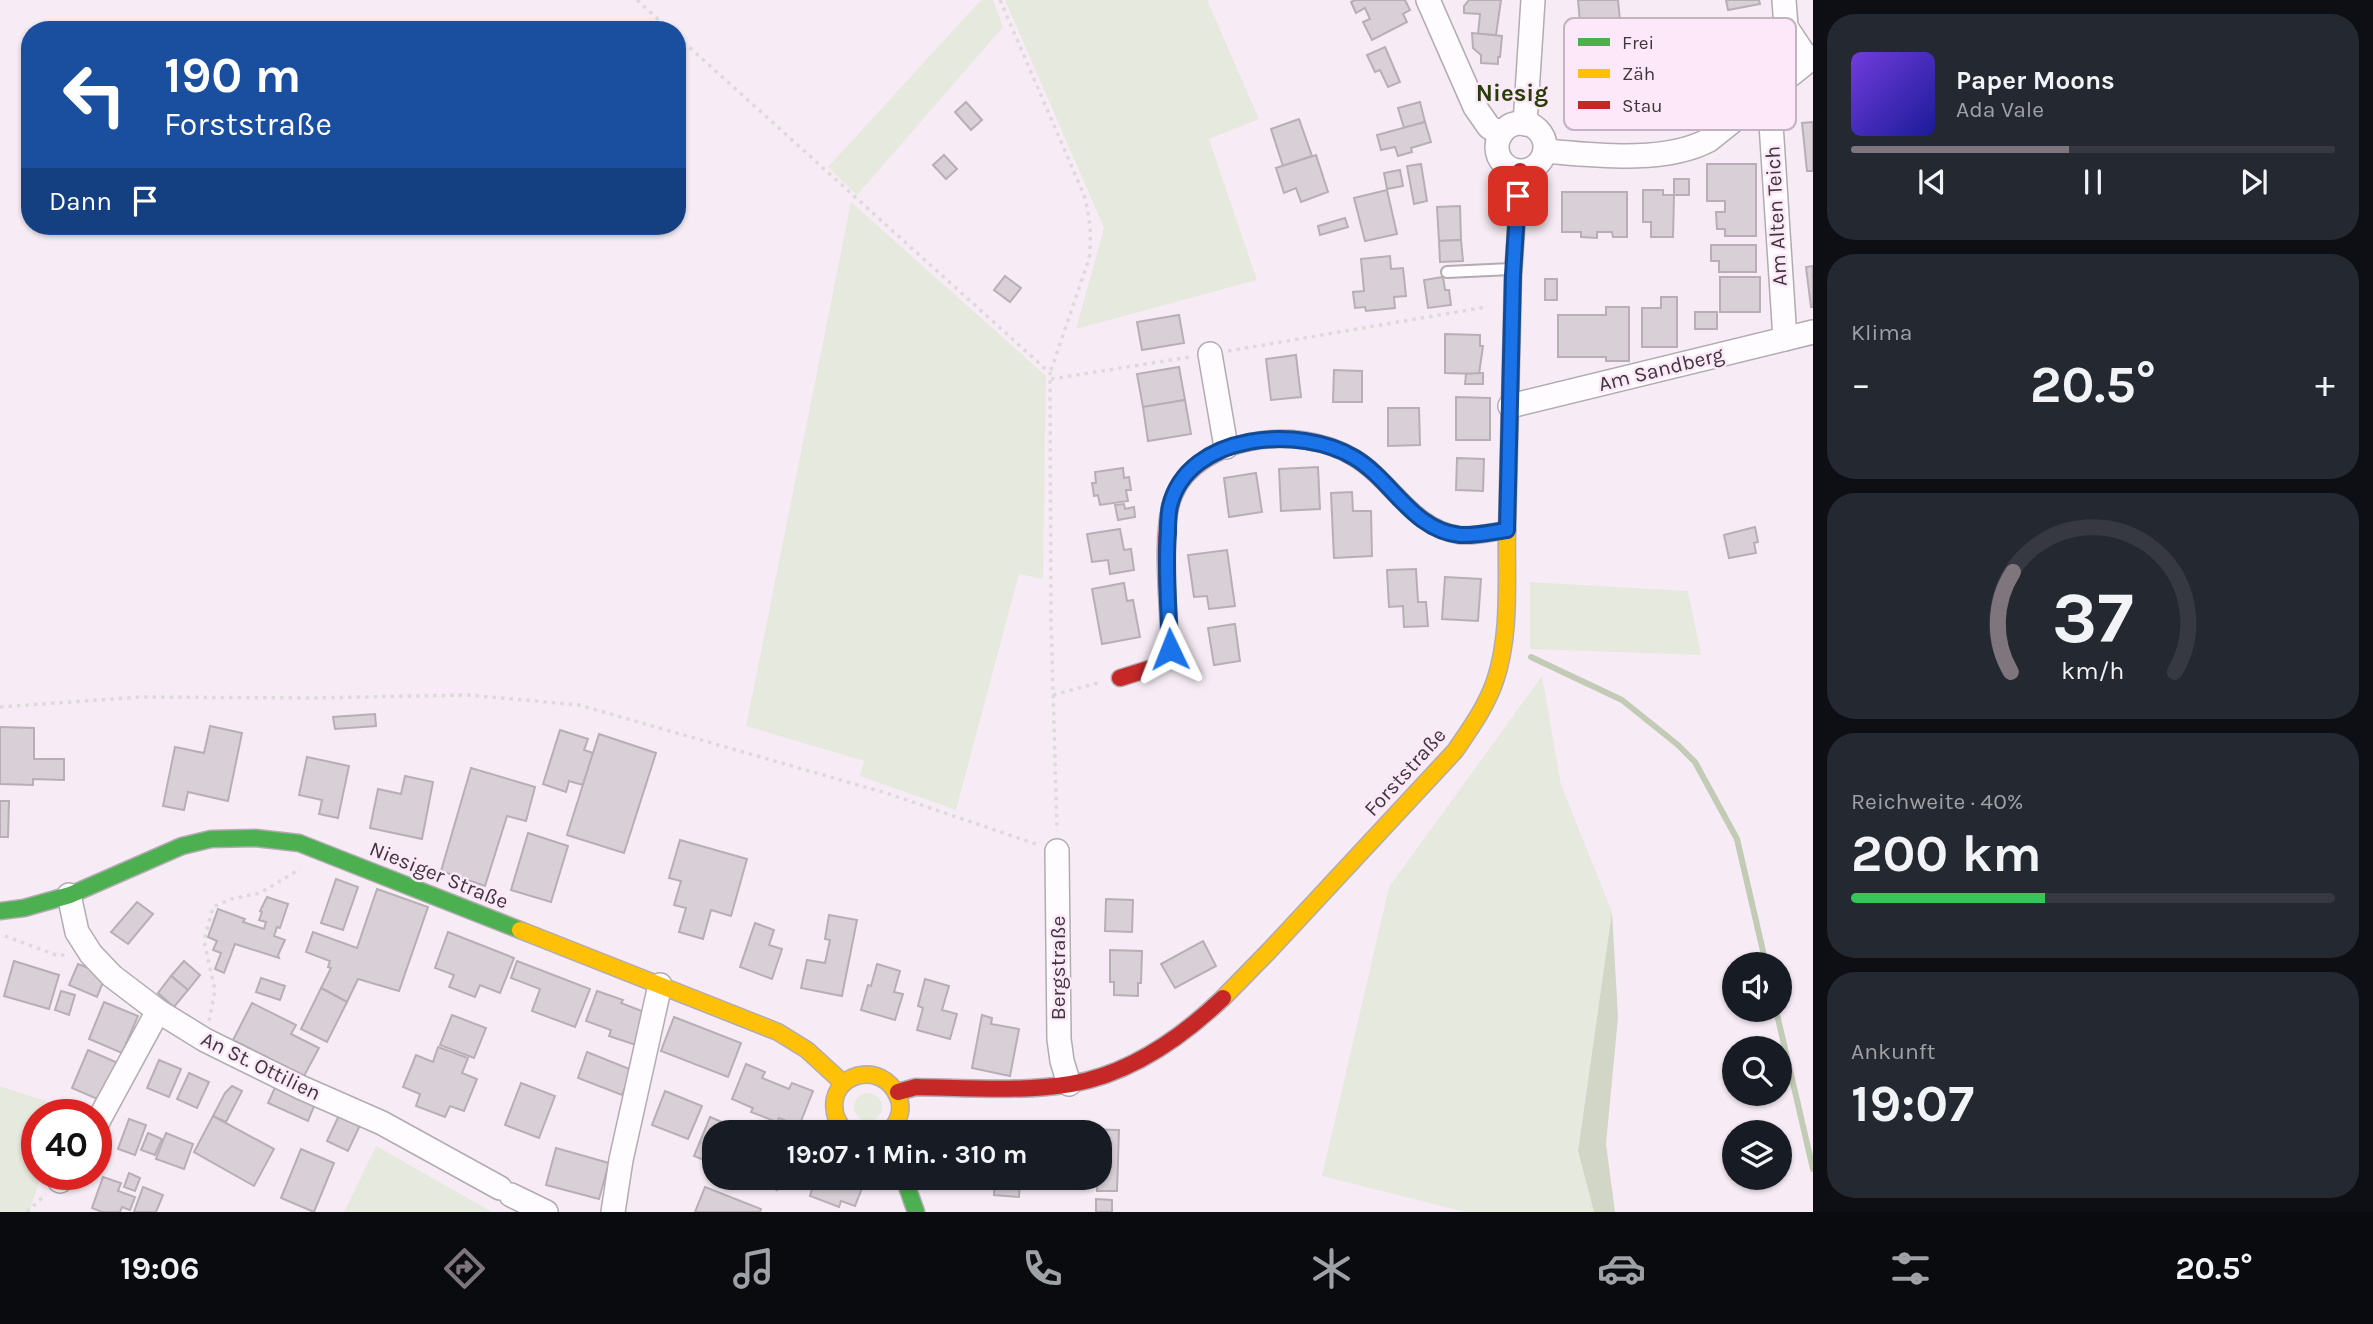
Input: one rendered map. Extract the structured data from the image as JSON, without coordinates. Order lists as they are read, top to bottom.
{
  "streets": {
    "street": [
      "Am Alten Teich",
      "Am Sandberg",
      "Forststraße",
      "Niesiger Straße",
      "Bergstraße",
      "An St. Ottilien"
    ]
  },
  "crossings": [
    ["Am Alten Teich", "Am Sandberg"],
    ["Am Sandberg", "Forststraße"],
    ["Forststraße", "Bergstraße"],
    ["Niesiger Straße", "An St. Ottilien"]
  ],
  "districts": ["Niesig"],
  "legend": ["Frei", "Zäh", "Stau"],
  "page": {
    "turn": ["190 m", "Forststraße"],
    "song": ["Paper Moons", "Ada Vale"],
    "then": "Dann",
    "tile": [
      "Klima",
      ["Reichweite · 40%", "200 km"],
      ["Ankunft", "19:07"]
    ],
    "heat": ["−", "20.5°", "+"],
    "limit": "40",
    "trip": "19:07 · 1 Min. · 310 m",
    "tabs": ["19:06", "20.5°"],
    "gauge": ["37", "km/h"]
  }
}
